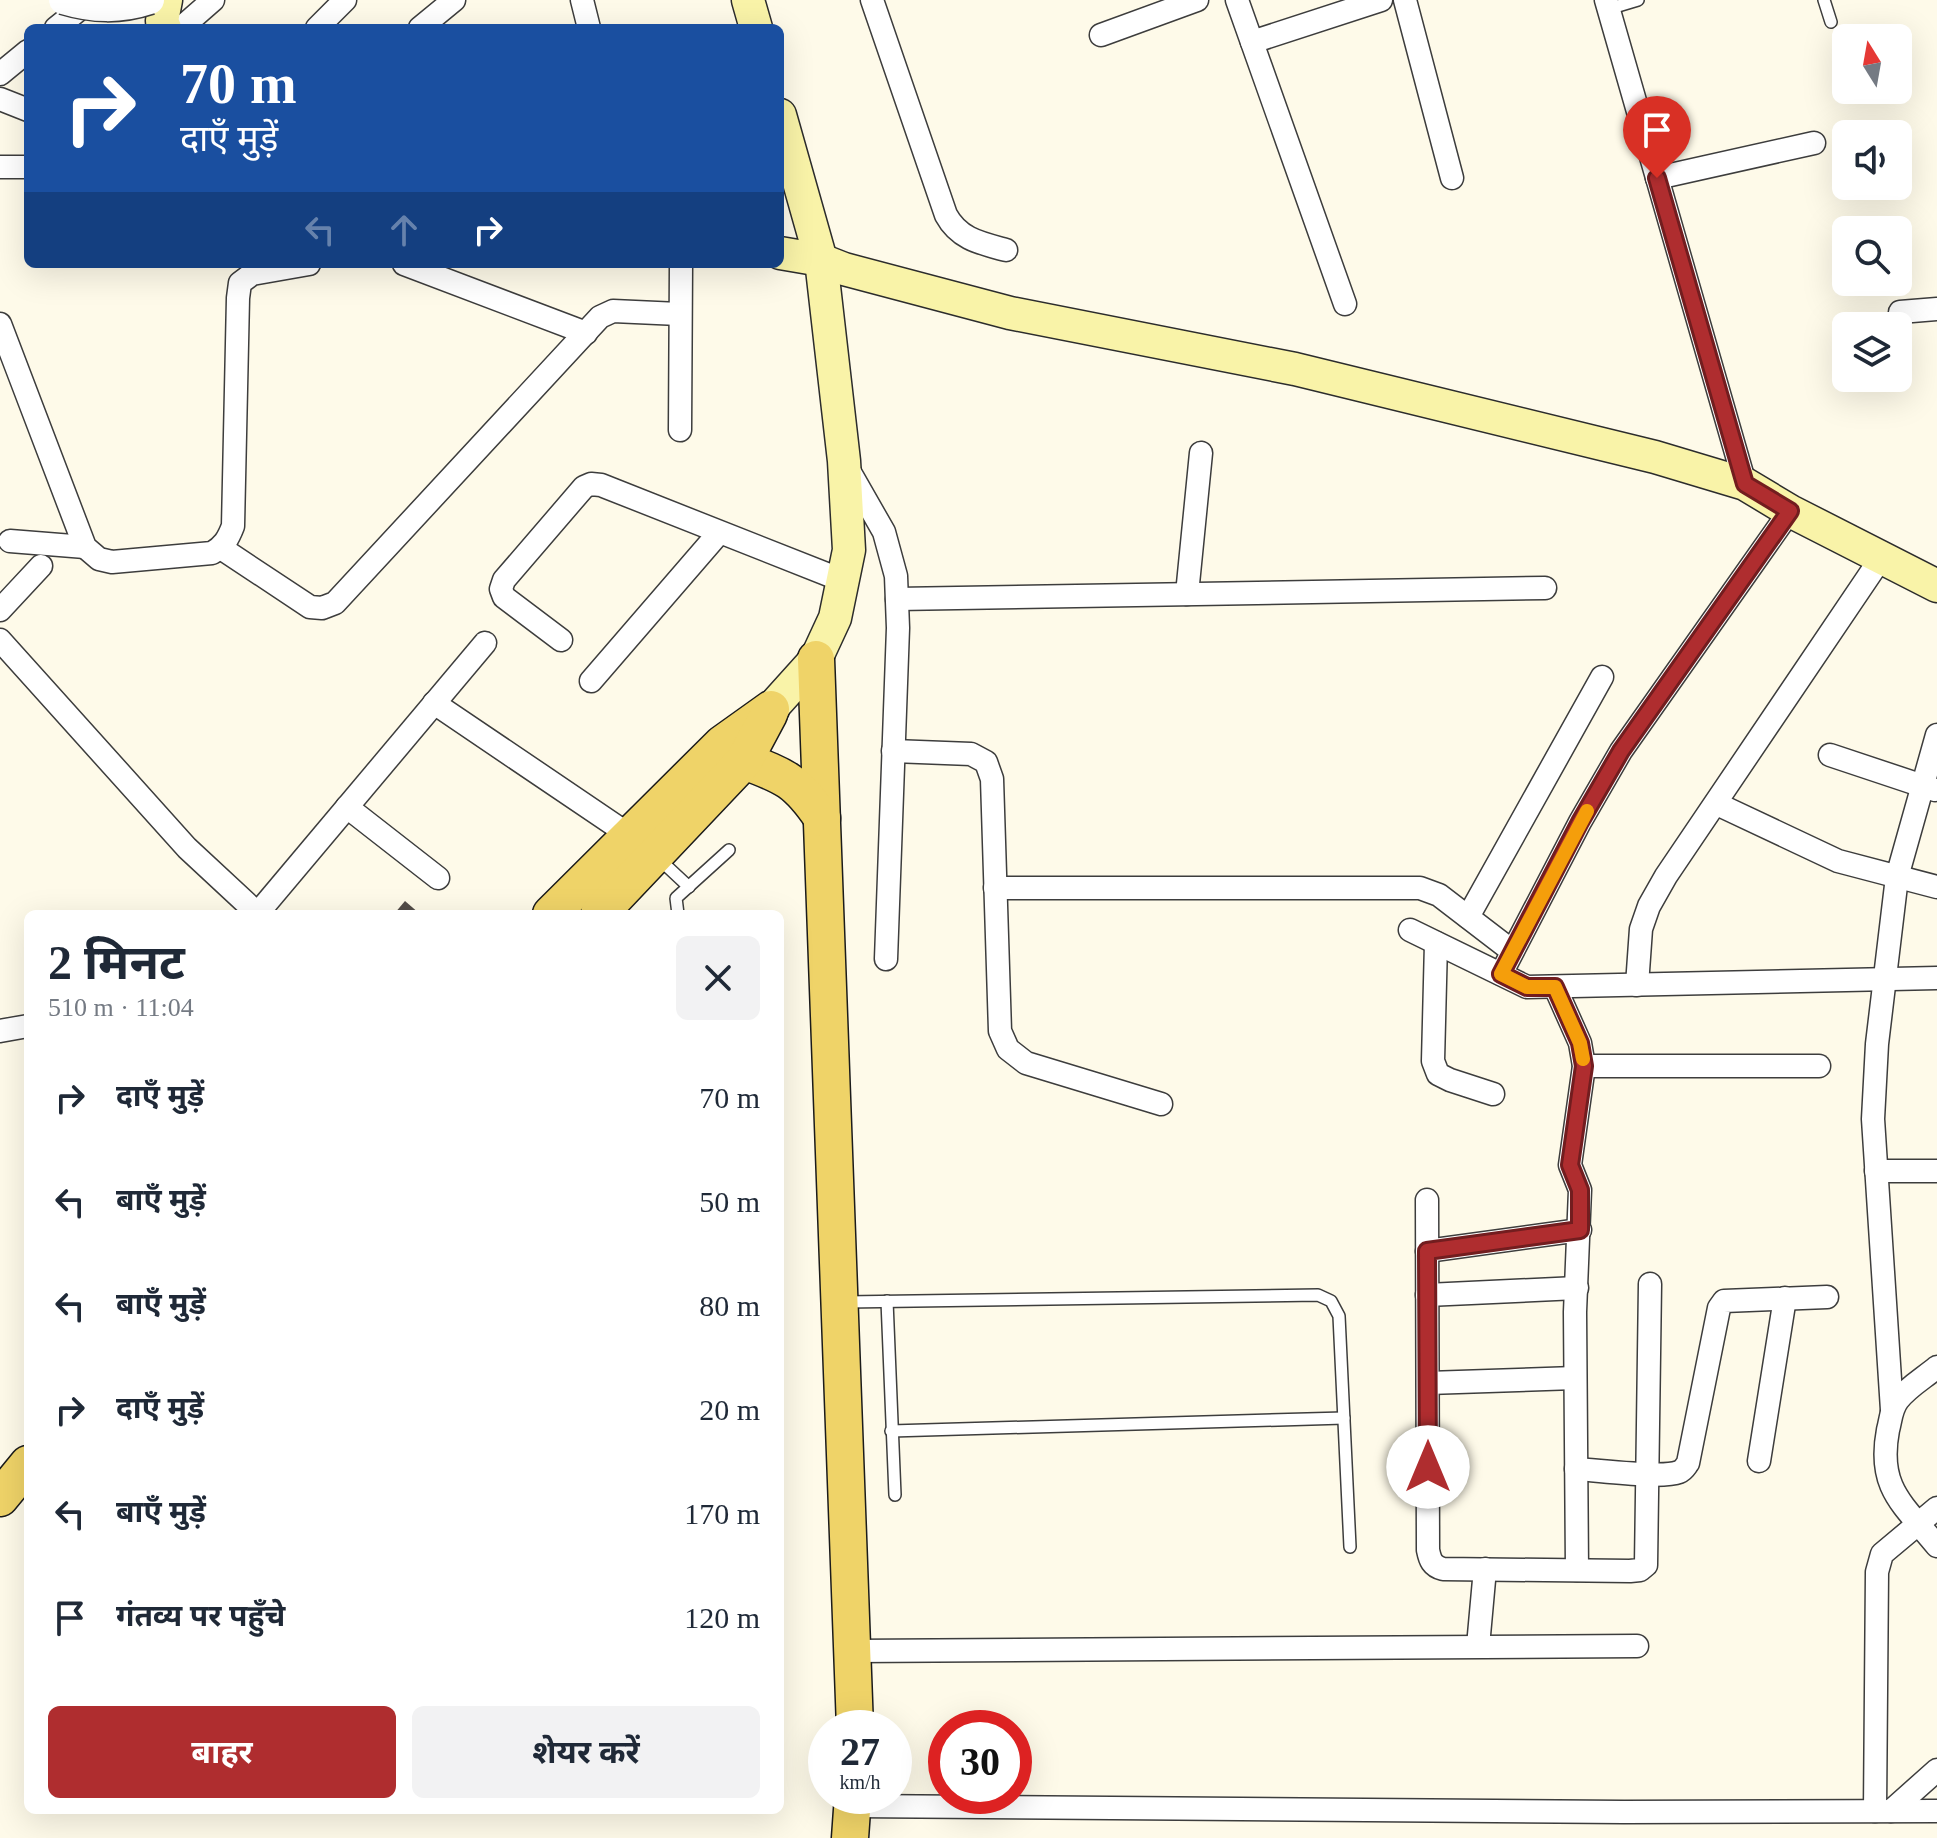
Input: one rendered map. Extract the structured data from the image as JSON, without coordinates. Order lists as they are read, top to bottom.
{
  "north": "top",
  "page": {
    "turn": ["70 m", "दाएँ मुड़ें"],
    "heading": ["2 मिनट", "510 m · 11:04"],
    "list": [
      {
        "name": "दाएँ मुड़ें",
        "value": "70 m"
      },
      {
        "name": "बाएँ मुड़ें",
        "value": "50 m"
      },
      {
        "name": "बाएँ मुड़ें",
        "value": "80 m"
      },
      {
        "name": "दाएँ मुड़ें",
        "value": "20 m"
      },
      {
        "name": "बाएँ मुड़ें",
        "value": "170 m"
      },
      {
        "name": "गंतव्य पर पहुँचे",
        "value": "120 m"
      }
    ],
    "buttons": ["बाहर", "शेयर करें"],
    "speed": "27 km/h",
    "limit": "30"
  }
}
